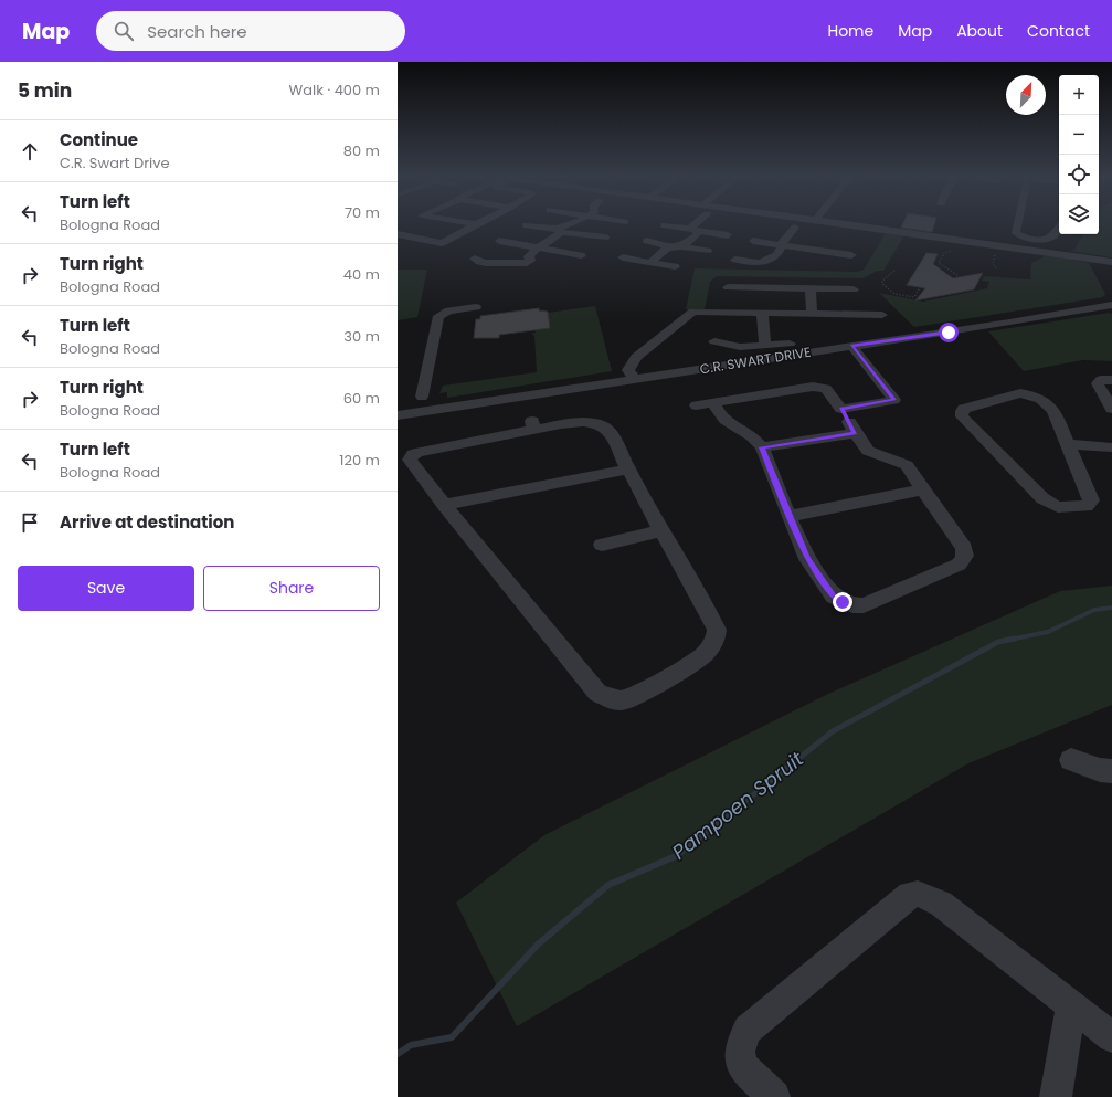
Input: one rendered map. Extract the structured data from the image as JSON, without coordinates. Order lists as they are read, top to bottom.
{
  "streets": {
    "street": ["C.R. SWART DRIVE"]
  },
  "water": ["Pampoen Spruit"],
  "north": "top right",
  "page": {
    "header": "Map",
    "search": "Search here",
    "nav": [
      "Home",
      "Map",
      "About",
      "Contact"
    ],
    "heading": ["5 min", "Walk · 400 m"],
    "map_buttons": ["+", "−"],
    "list": [
      ["Continue", "C.R. Swart Drive", "80 m"],
      ["Turn left", "Bologna Road", "70 m"],
      ["Turn right", "Bologna Road", "40 m"],
      ["Turn left", "Bologna Road", "30 m"],
      ["Turn right", "Bologna Road", "60 m"],
      ["Turn left", "Bologna Road", "120 m"],
      "Arrive at destination"
    ],
    "buttons": ["Save", "Share"]
  }
}
